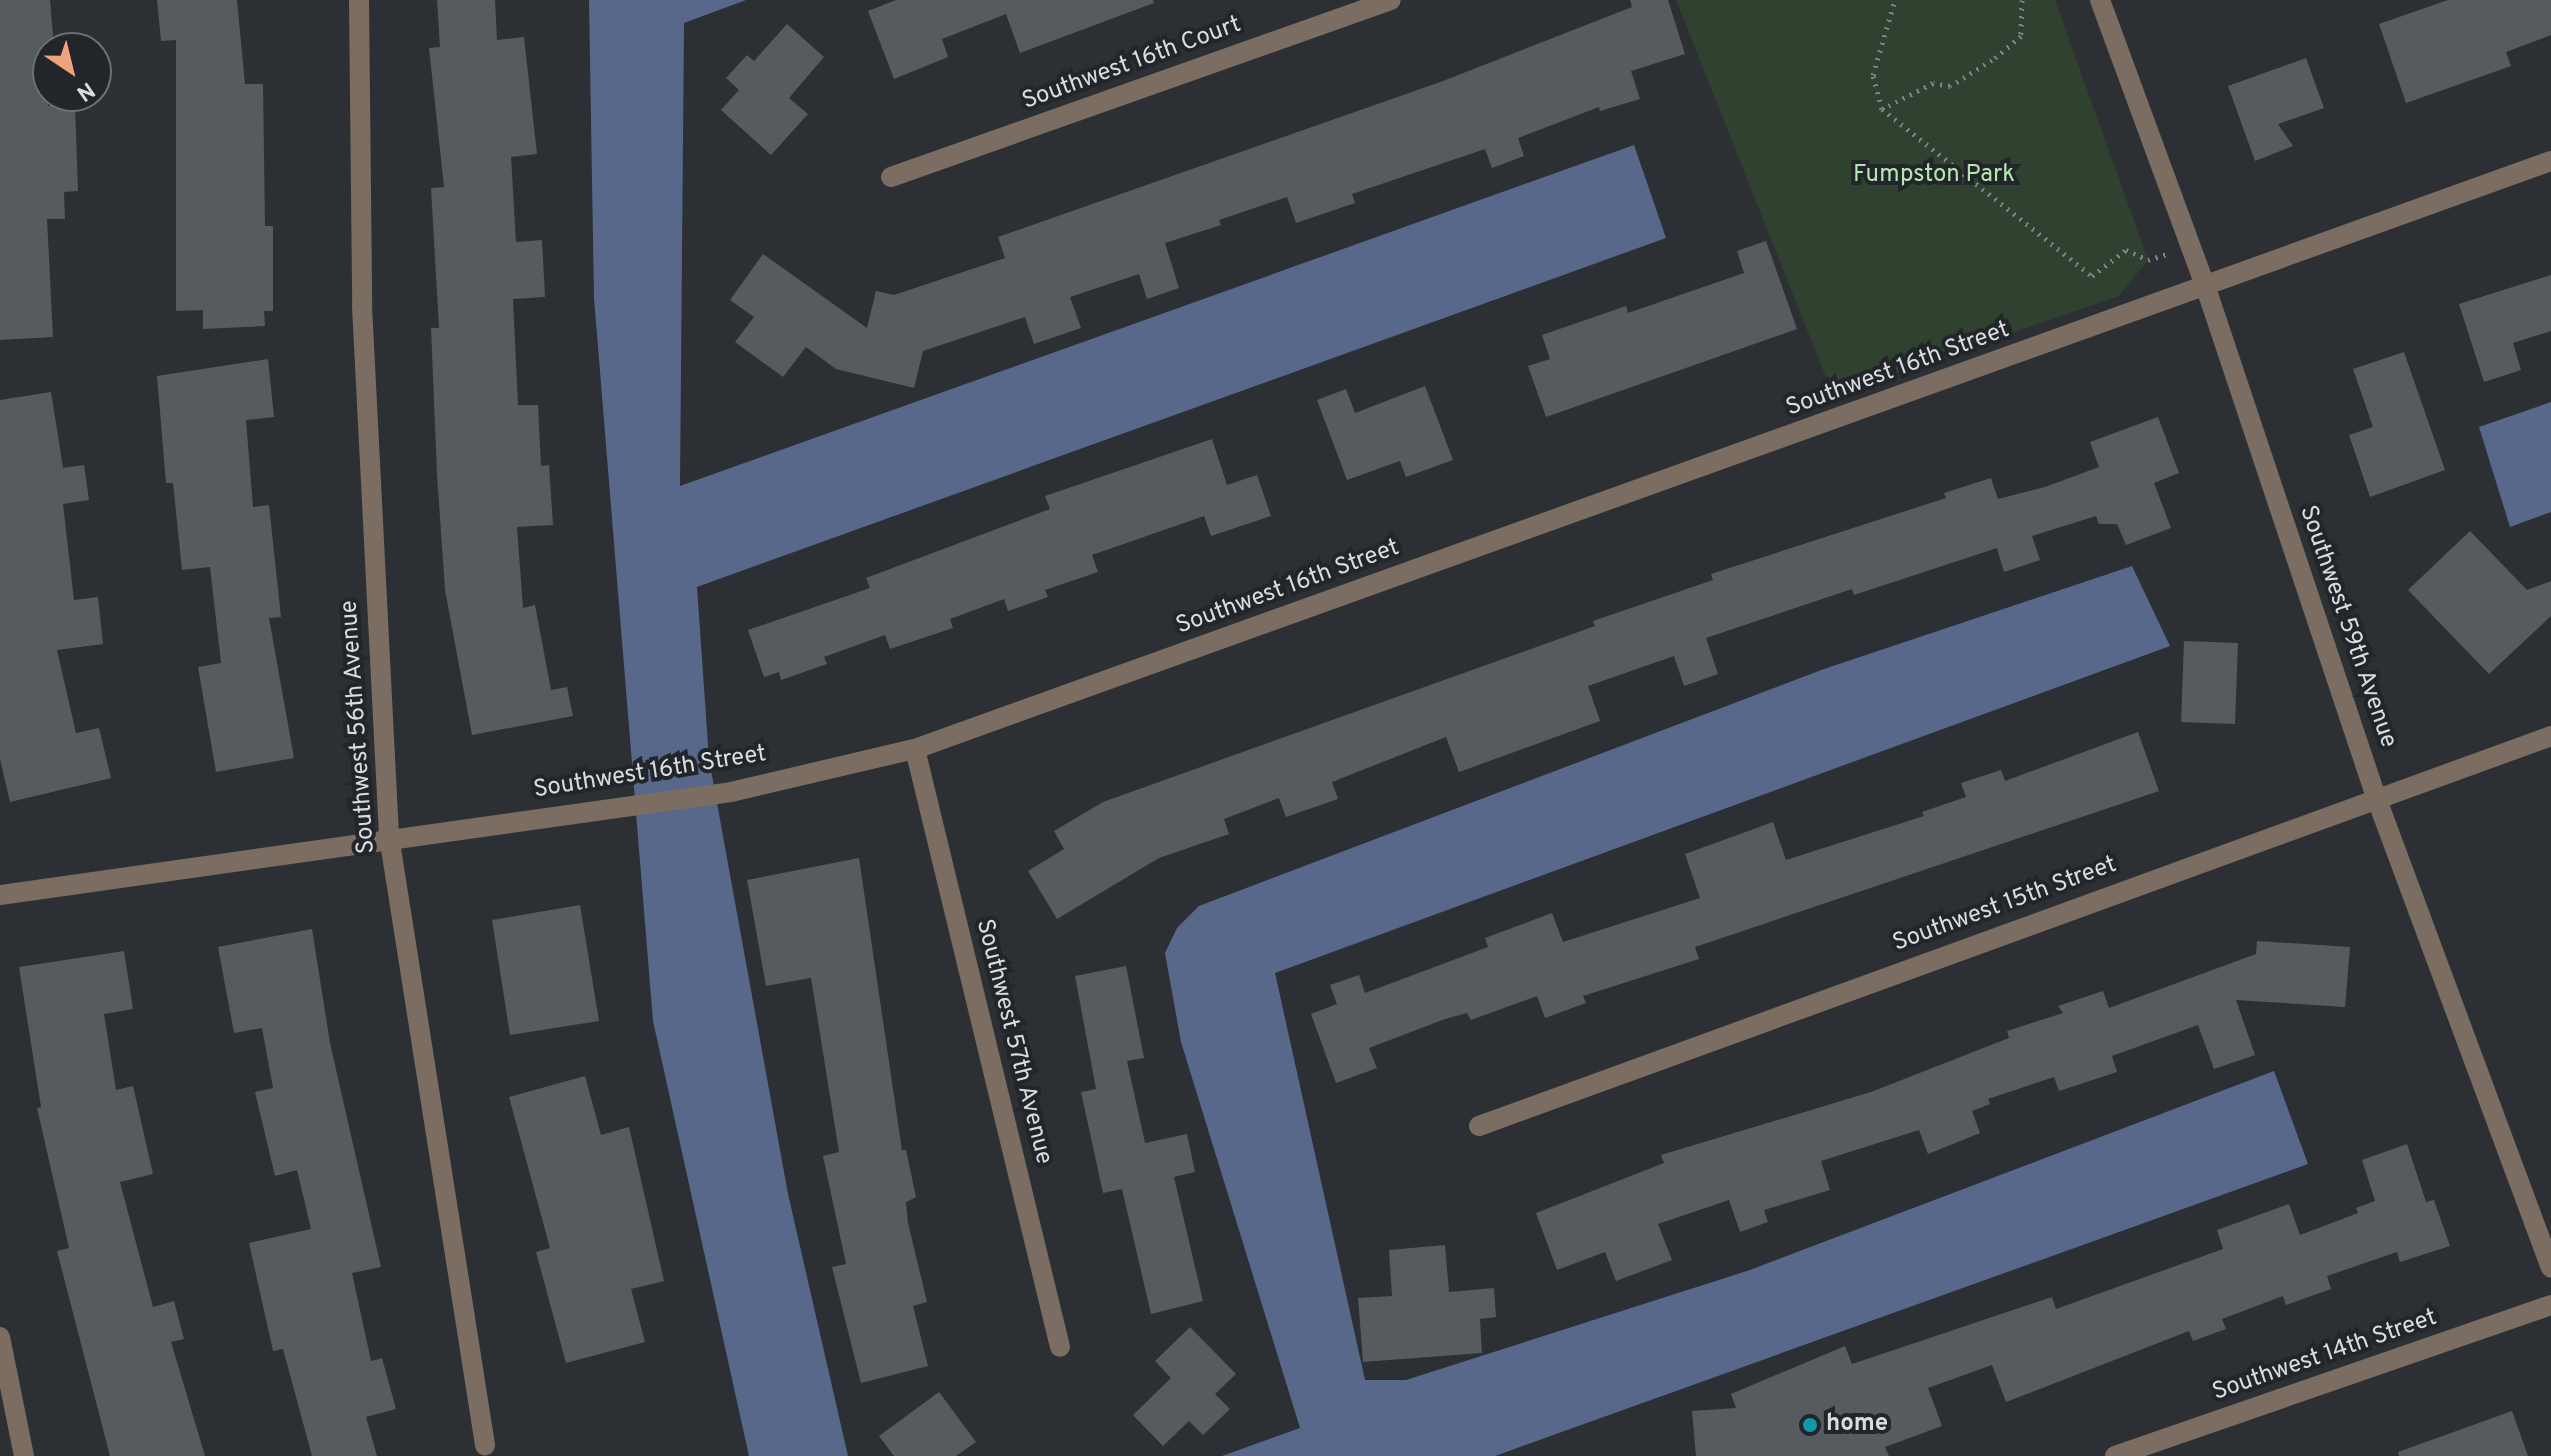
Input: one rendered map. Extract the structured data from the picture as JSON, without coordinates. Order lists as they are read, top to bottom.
{
  "streets": {
    "street": [
      "Southwest 16th Court",
      "Southwest 16th Street",
      "Southwest 59th Avenue",
      "Southwest 56th Avenue",
      "Southwest 15th Street",
      "Southwest 57th Avenue",
      "Southwest 14th Street"
    ]
  },
  "crossings": [
    ["Southwest 16th Street", "Southwest 59th Avenue"],
    ["Southwest 16th Street", "Southwest 56th Avenue"],
    ["Southwest 16th Street", "Southwest 57th Avenue"],
    ["Southwest 59th Avenue", "Southwest 15th Street"]
  ],
  "parks": ["Fumpston Park"],
  "places": ["home"],
  "north": "bottom right"
}
